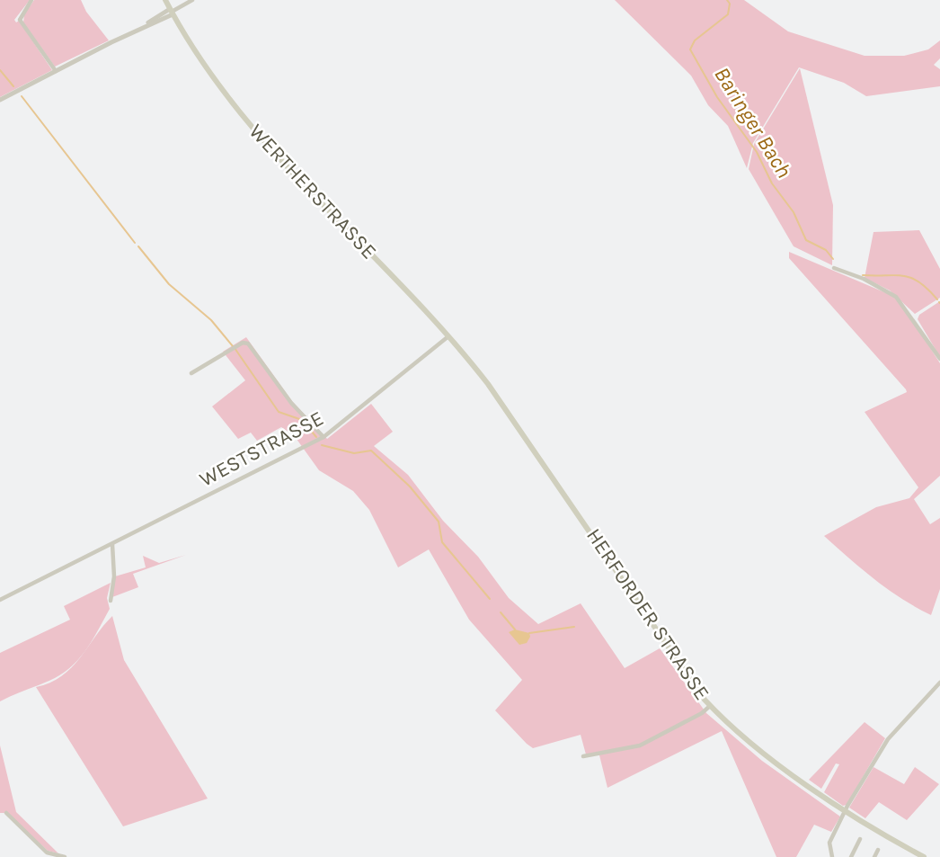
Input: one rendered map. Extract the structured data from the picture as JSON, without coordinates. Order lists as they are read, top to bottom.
{
  "streets": {
    "main road": ["WERTHERSTRASSE", "HERFORDER STRASSE"],
    "street": ["WESTSTRASSE"]
  },
  "crossings": [
    ["WERTHERSTRASSE", "WESTSTRASSE"],
    ["WERTHERSTRASSE", "HERFORDER STRASSE"]
  ],
  "water": ["Baringer Bach"]
}
